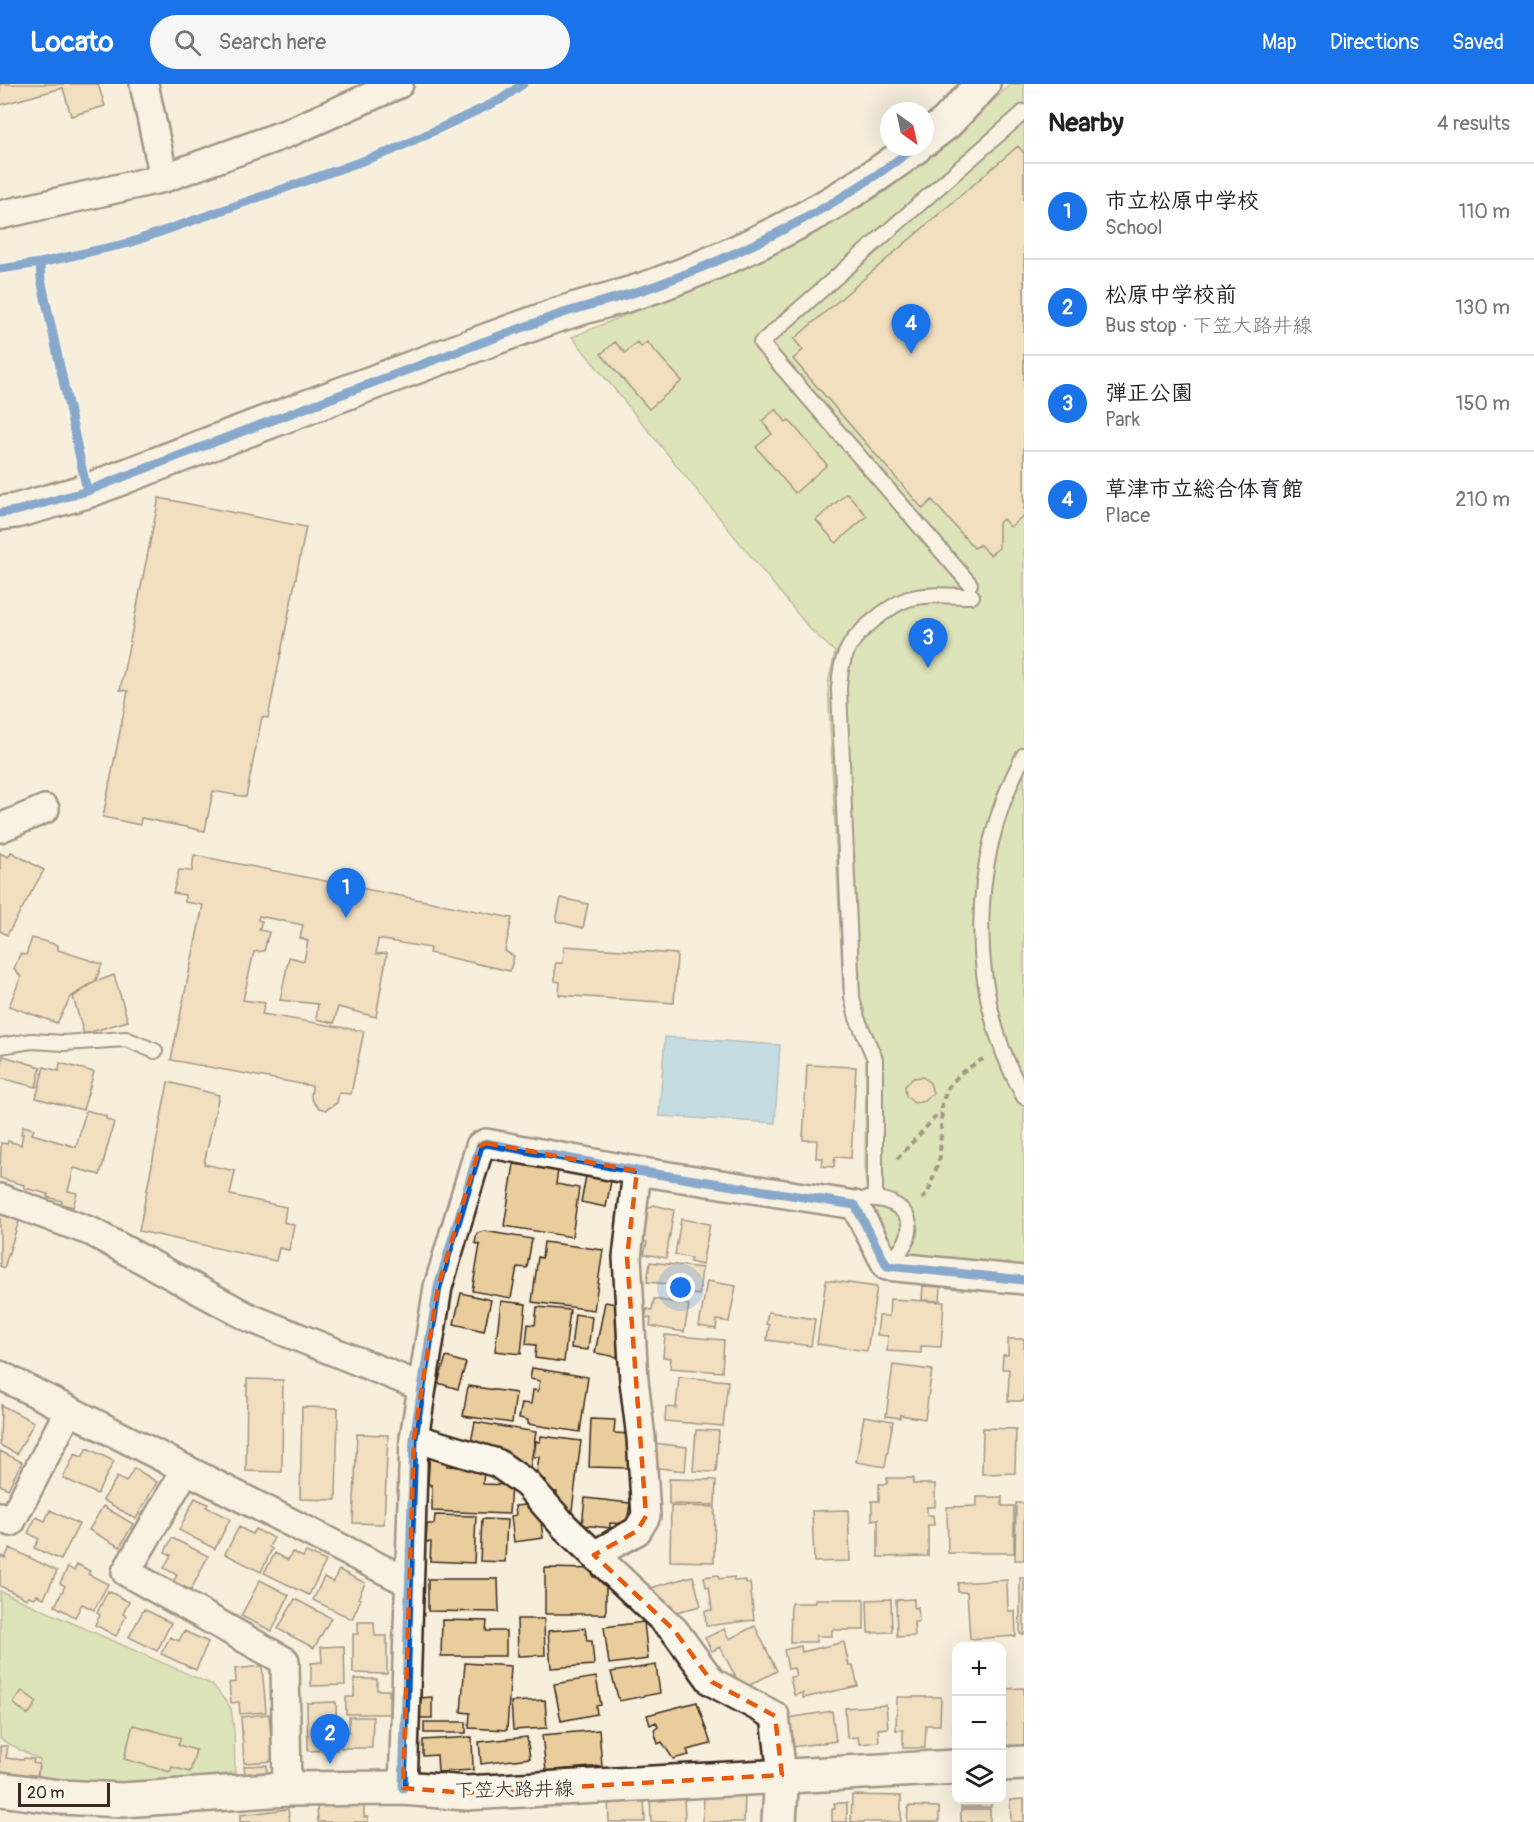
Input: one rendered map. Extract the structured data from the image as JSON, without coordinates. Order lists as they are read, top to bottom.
{
  "streets": {
    "street": ["下笠大路井線"]
  },
  "scale_bar": "20 m",
  "north": "bottom right",
  "page": {
    "header": "Locato",
    "search": "Search here",
    "nav": ["Map", "Directions", "Saved"],
    "heading": ["Nearby", "4 results"],
    "list": [
      {
        "mark": "1",
        "name": "市立松原中学校",
        "note": "School",
        "value": "110 m"
      },
      {
        "mark": "2",
        "name": "松原中学校前",
        "note": "Bus stop · 下笠大路井線",
        "value": "130 m"
      },
      {
        "mark": "3",
        "name": "弾正公園",
        "note": "Park",
        "value": "150 m"
      },
      {
        "mark": "4",
        "name": "草津市立総合体育館",
        "note": "Place",
        "value": "210 m"
      }
    ],
    "pins": [
      "4",
      "3",
      "1",
      "2"
    ],
    "map_buttons": ["+", "−"],
    "scale": "20 m"
  }
}
